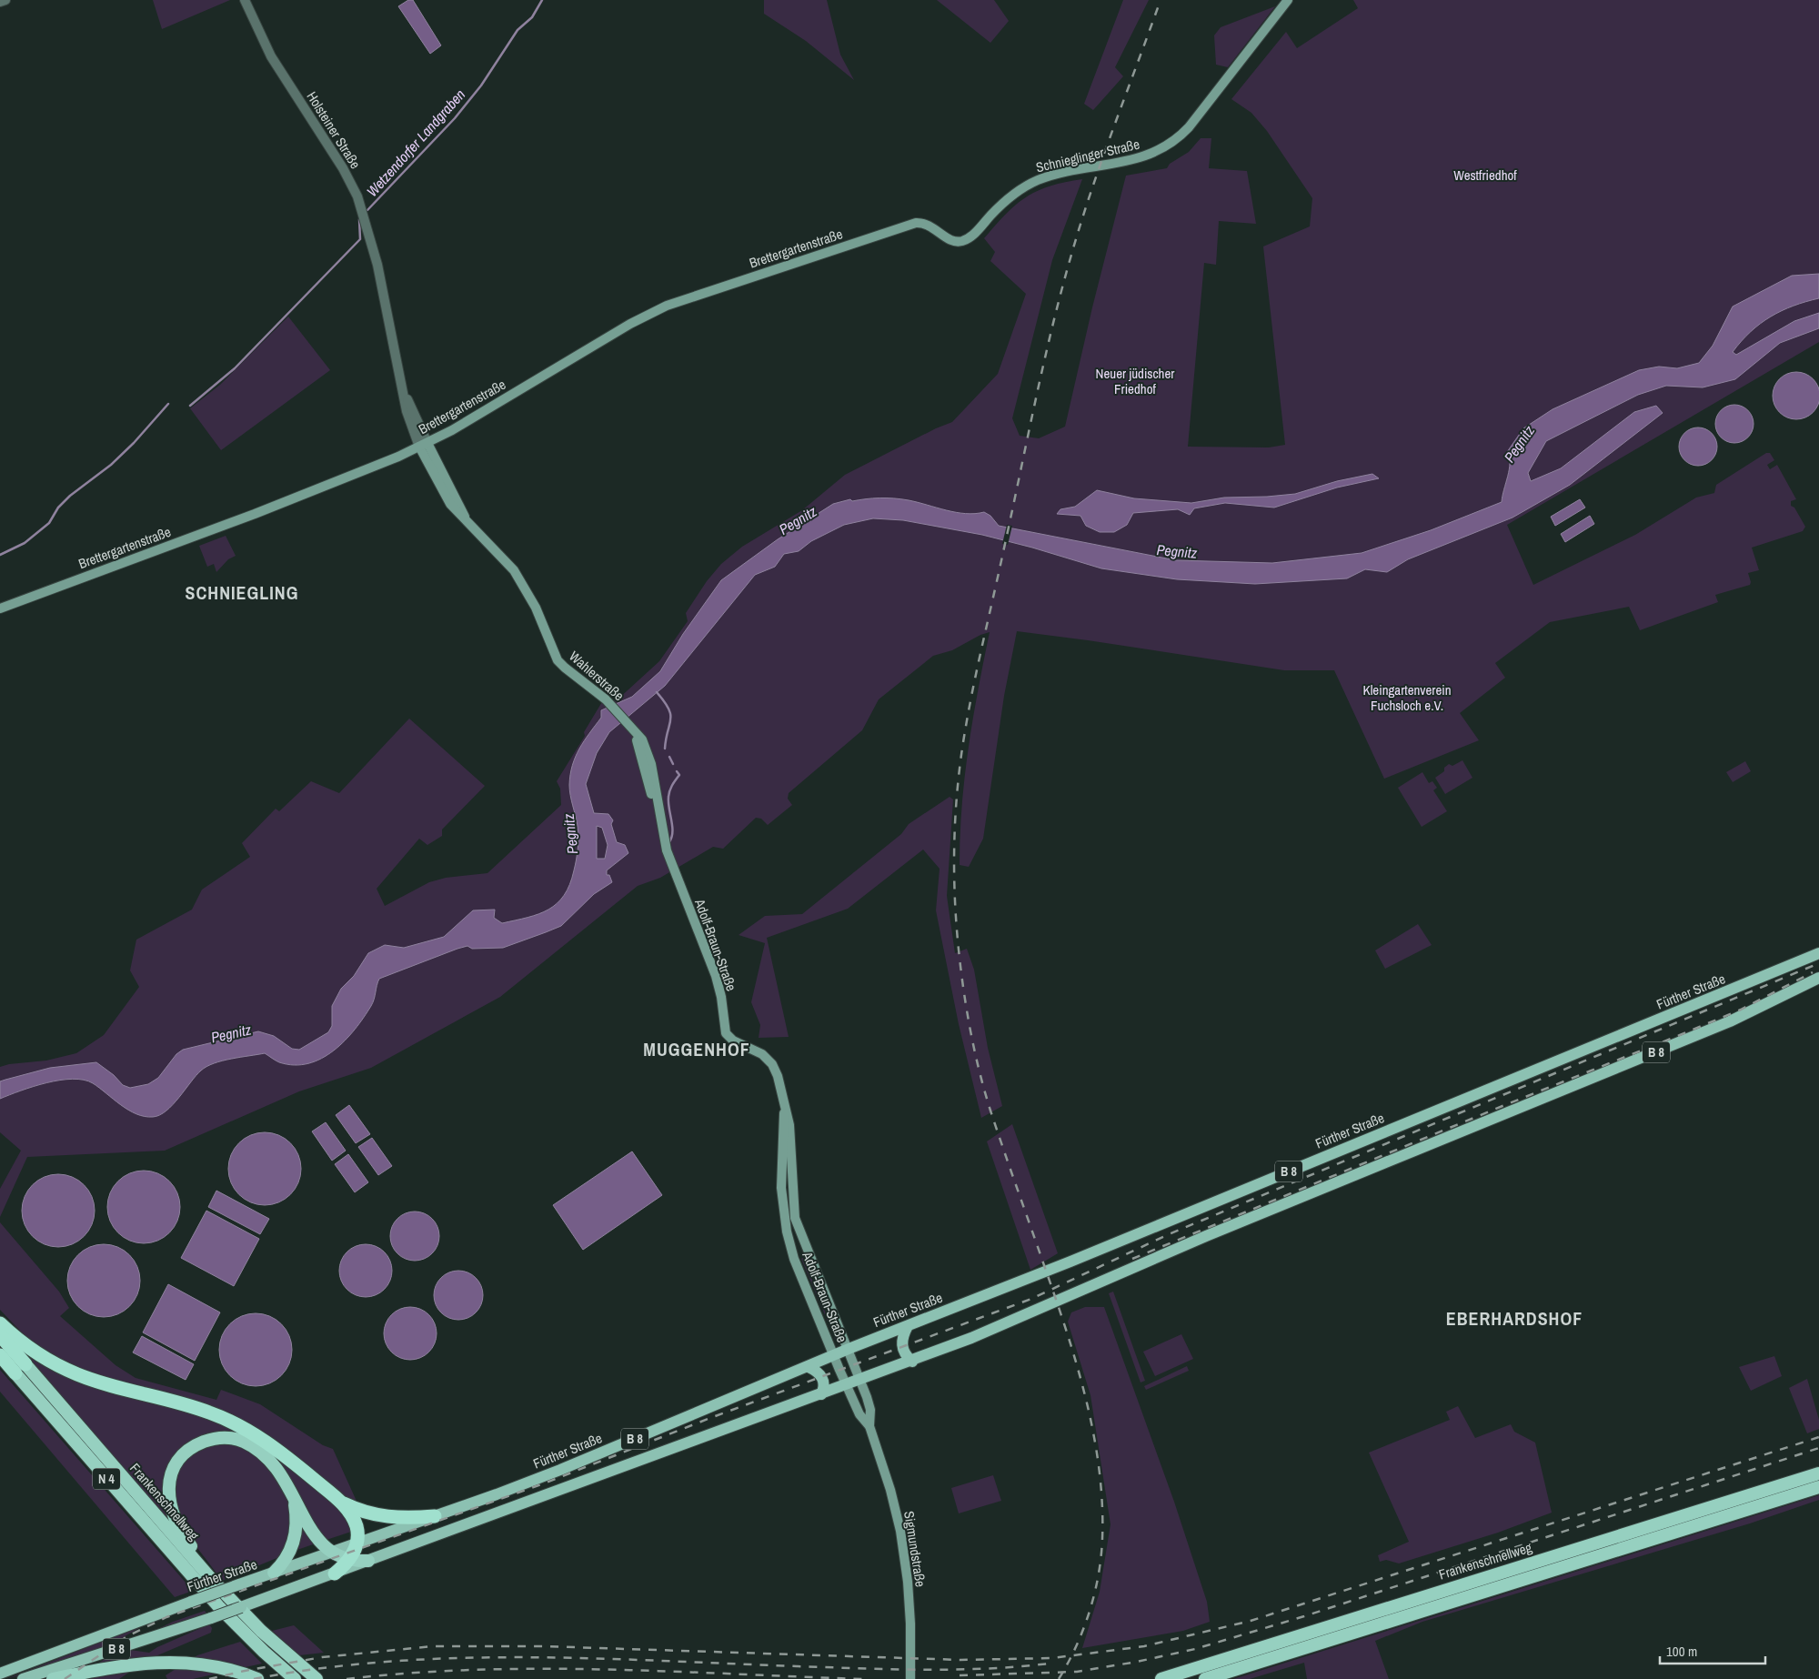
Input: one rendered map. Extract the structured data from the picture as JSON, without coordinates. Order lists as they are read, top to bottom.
{
  "streets": {
    "highway": ["N 4", "Frankenschnellweg"],
    "main road": [
      "Holsteiner Straße",
      "Schnieglinger Straße",
      "Brettergartenstraße",
      "Wahlerstraße",
      "Adolf-Braun-Straße",
      "Fürther Straße",
      "B 8",
      "Sigmundstraße"
    ]
  },
  "crossings": [
    ["Holsteiner Straße", "Brettergartenstraße"],
    ["Holsteiner Straße", "Wahlerstraße"],
    ["Schnieglinger Straße", "Brettergartenstraße"],
    ["Wahlerstraße", "Adolf-Braun-Straße"],
    ["Adolf-Braun-Straße", "Fürther Straße"],
    ["Adolf-Braun-Straße", "B 8"],
    ["Adolf-Braun-Straße", "Sigmundstraße"],
    ["Fürther Straße", "Sigmundstraße"],
    ["B 8", "Sigmundstraße"]
  ],
  "districts": ["SCHNIEGLING", "MUGGENHOF", "EBERHARDSHOF"],
  "water": ["Wetzendorfer Landgraben", "Pegnitz"],
  "parks": ["Westfriedhof", "Neuer jüdischer Friedhof", "Kleingartenverein Fuchsloch e.V."],
  "scale_bar": "100 m"
}
